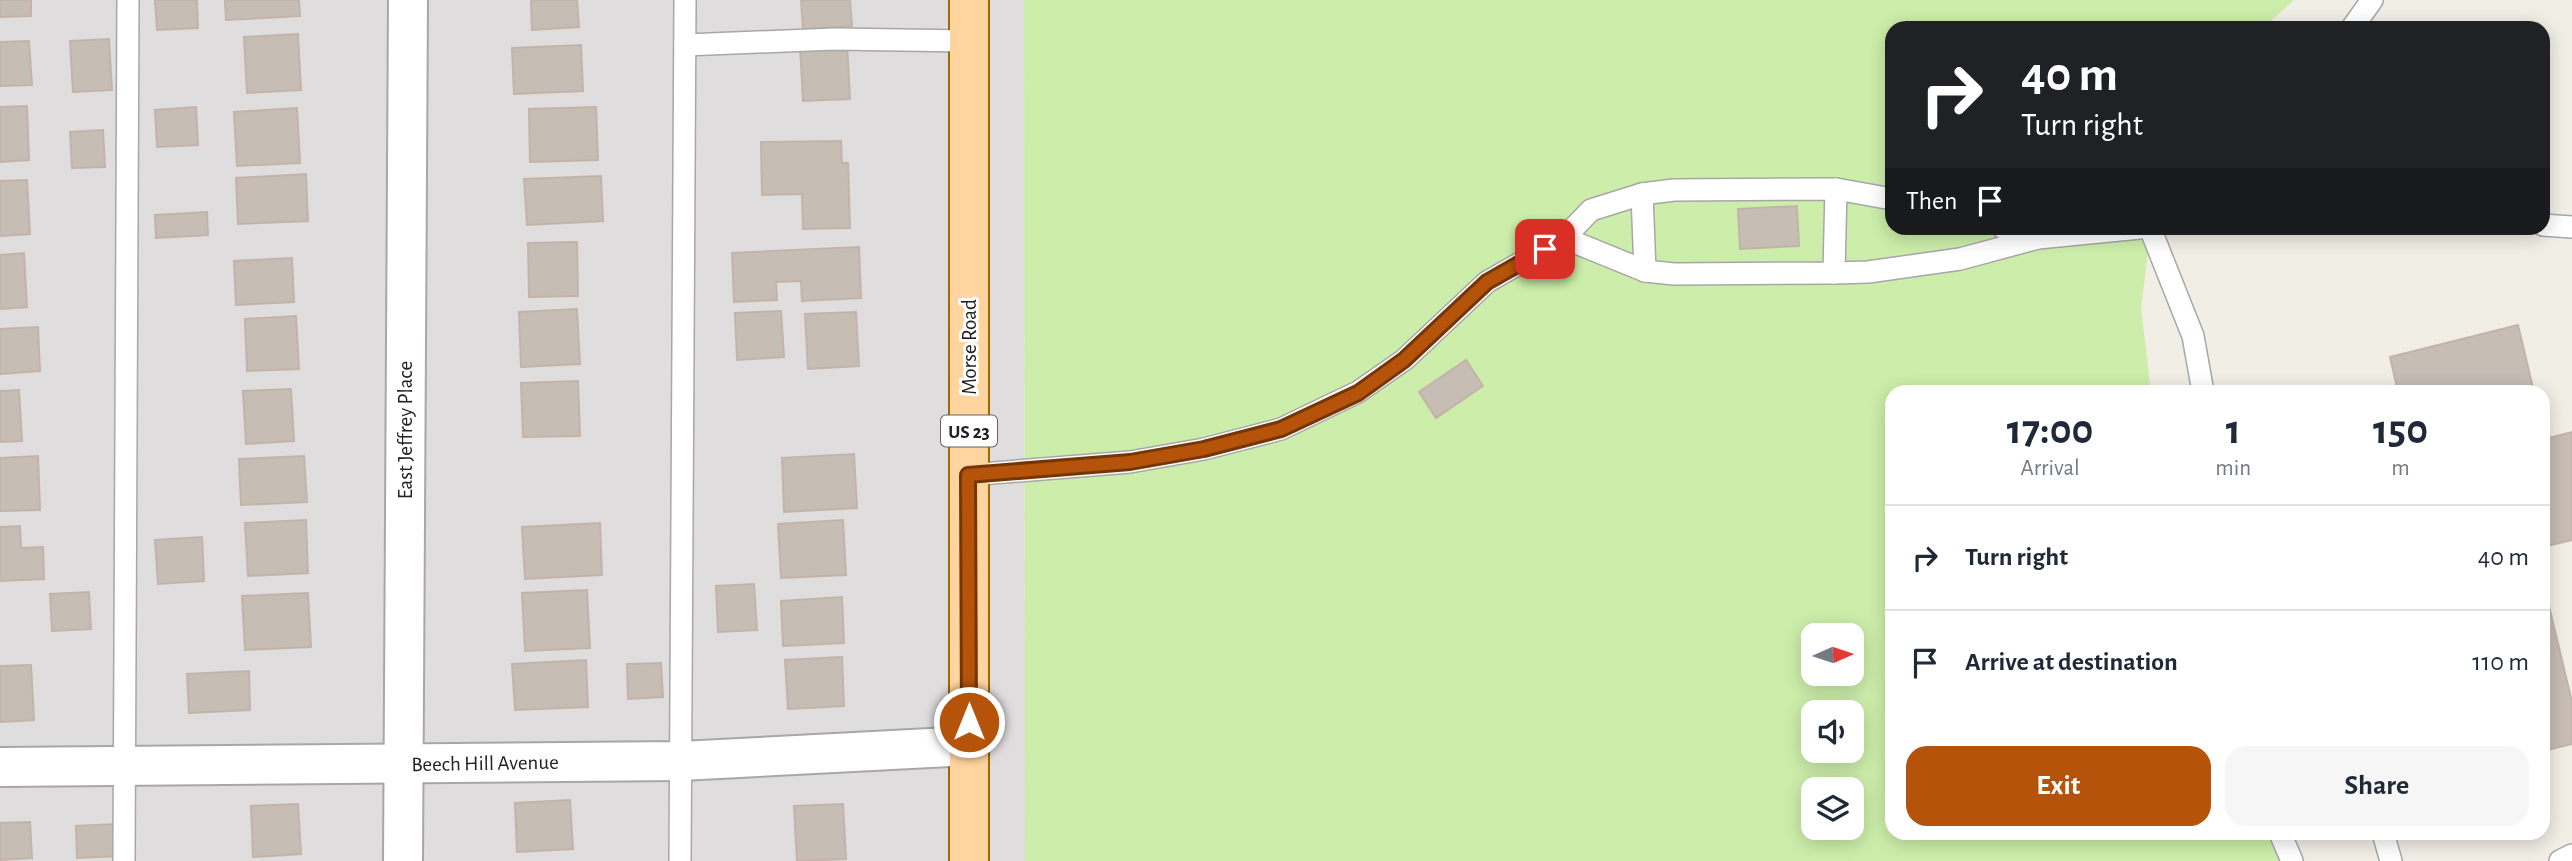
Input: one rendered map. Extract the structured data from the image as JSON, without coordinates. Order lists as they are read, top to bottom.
{
  "streets": {
    "main road": ["Morse Road", "US 23"],
    "street": ["East Jeffrey Place", "Beech Hill Avenue"]
  },
  "crossings": [
    ["Morse Road", "Beech Hill Avenue"],
    ["East Jeffrey Place", "Beech Hill Avenue"]
  ],
  "north": "right",
  "page": {
    "turn": ["40 m", "Turn right"],
    "then": "Then",
    "eta": [
      "17:00",
      "Arrival",
      "1",
      "min",
      "150",
      "m"
    ],
    "list": [
      {
        "name": "Turn right",
        "value": "40 m"
      },
      {
        "name": "Arrive at destination",
        "value": "110 m"
      }
    ],
    "buttons": ["Exit", "Share"]
  }
}
